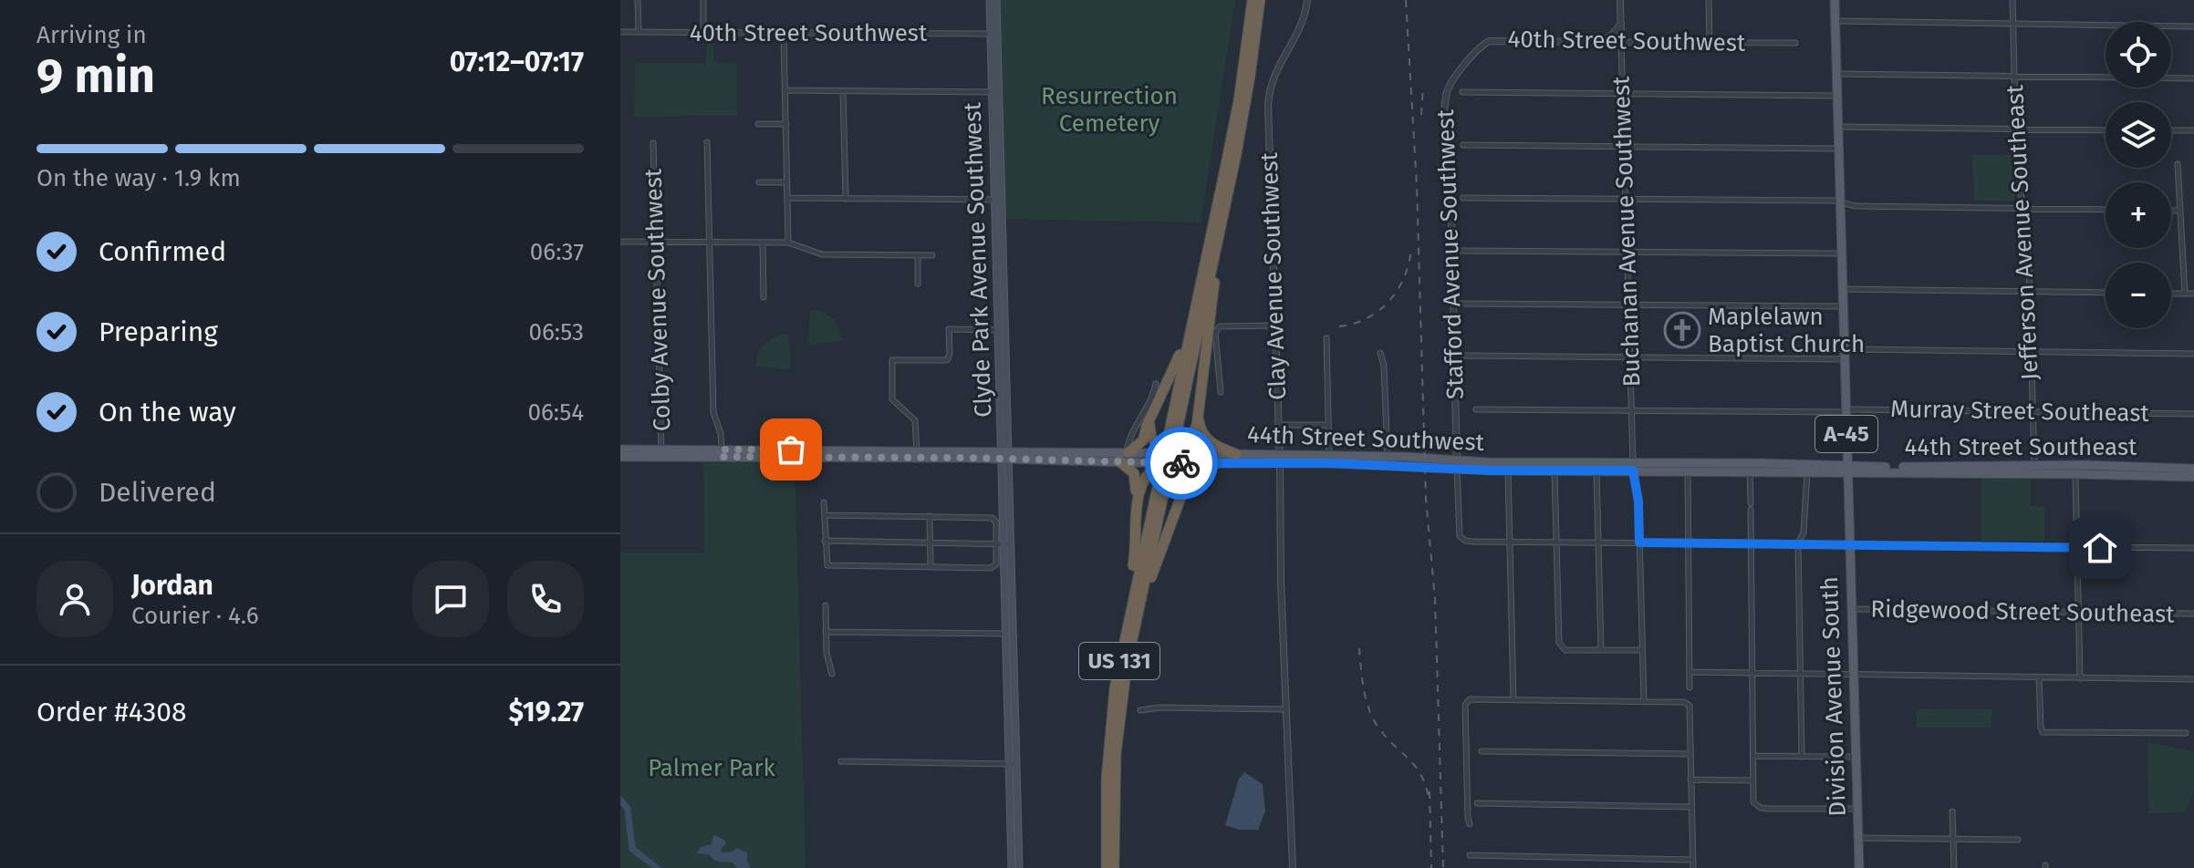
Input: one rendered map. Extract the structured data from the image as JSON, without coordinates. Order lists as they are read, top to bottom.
{
  "streets": {
    "highway": ["US 131"],
    "main road": [
      "Clyde Park Avenue Southwest",
      "A-45",
      "44th Street Southwest",
      "44th Street Southeast",
      "Division Avenue South"
    ],
    "street": [
      "40th Street Southwest",
      "Buchanan Avenue Southwest",
      "Jefferson Avenue Southeast",
      "Stafford Avenue Southwest",
      "Clay Avenue Southwest",
      "Colby Avenue Southwest",
      "Murray Street Southeast",
      "Ridgewood Street Southeast"
    ]
  },
  "crossings": [
    ["40th Street Southwest", "Buchanan Avenue Southwest"],
    ["40th Street Southwest", "Stafford Avenue Southwest"],
    ["40th Street Southwest", "Clyde Park Avenue Southwest"],
    ["Buchanan Avenue Southwest", "Murray Street Southeast"],
    ["Buchanan Avenue Southwest", "44th Street Southwest"],
    ["Jefferson Avenue Southeast", "Murray Street Southeast"],
    ["Jefferson Avenue Southeast", "44th Street Southeast"],
    ["Stafford Avenue Southwest", "44th Street Southwest"],
    ["Clyde Park Avenue Southwest", "44th Street Southwest"],
    ["Clay Avenue Southwest", "44th Street Southwest"],
    ["Colby Avenue Southwest", "44th Street Southwest"],
    ["Murray Street Southeast", "Division Avenue South"],
    ["44th Street Southwest", "44th Street Southeast"],
    ["44th Street Southwest", "Division Avenue South"],
    ["44th Street Southeast", "Division Avenue South"],
    ["Ridgewood Street Southeast", "Division Avenue South"]
  ],
  "parks": ["Resurrection Cemetery", "Palmer Park"],
  "places": {
    "church": ["Maplelawn Baptist Church"]
  },
  "page": {
    "heading": ["9 min", "Arriving in", "07:12–07:17"],
    "panel": [
      "Jordan",
      "Courier · 4.6",
      "Order #4308",
      "$19.27"
    ],
    "map_buttons": ["+", "−"],
    "bar": "On the way · 1.9 km",
    "list": [
      ["Confirmed", "06:37"],
      ["Preparing", "06:53"],
      ["On the way", "06:54"],
      "Delivered"
    ]
  }
}
